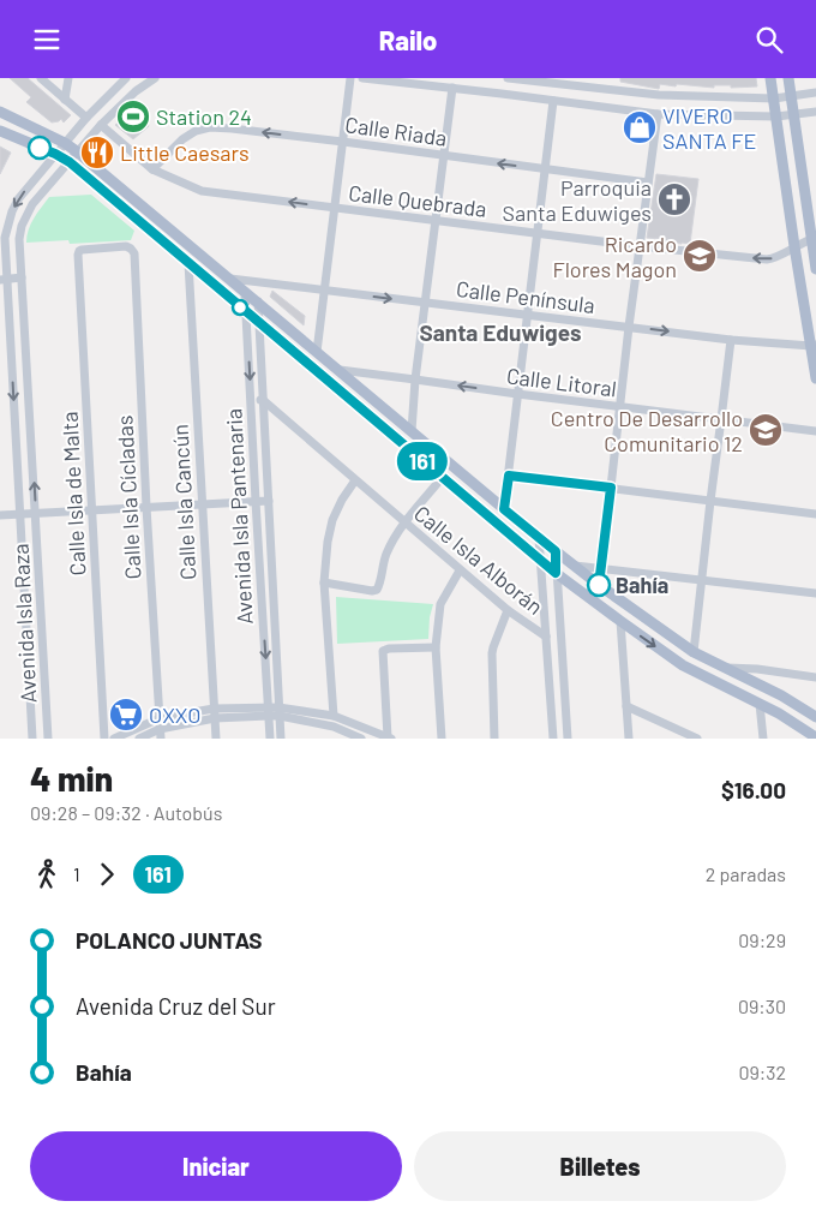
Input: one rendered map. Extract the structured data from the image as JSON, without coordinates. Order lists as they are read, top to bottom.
{
  "streets": {
    "street": [
      "Calle Riada",
      "Calle Quebrada",
      "Calle Península",
      "Calle Litoral",
      "Calle Isla de Malta",
      "Calle Isla Cícladas",
      "Calle Isla Cancún",
      "Avenida Isla Pantenaria",
      "Calle Isla Alborán",
      "Avenida Isla Raza"
    ]
  },
  "crossings": [
    ["Calle Riada", "Calle Quebrada"],
    ["Calle Quebrada", "Avenida Isla Raza"],
    ["Calle Isla de Malta", "Calle Isla Cícladas"],
    ["Avenida Isla Pantenaria", "Calle Isla Alborán"]
  ],
  "one_way": ["Calle Quebrada", "Calle Península"],
  "districts": ["Santa Eduwiges"],
  "places": {
    "sports": ["Station 24"],
    "shop": ["VIVERO SANTA FE"],
    "restaurant": ["Little Caesars"],
    "church": ["Parroquia Santa Eduwiges"],
    "school or university": ["Ricardo Flores Magon", "Centro De Desarrollo Comunitario 12"],
    "other": ["Bahía"],
    "supermarket": ["OXXO"]
  },
  "lines": ["bus line 161"],
  "page": {
    "header": "Railo",
    "on_map": "161",
    "heading": ["4 min", "09:28 – 09:32 · Autobús", "$16.00"],
    "legs": ["1", "161", "2 paradas"],
    "list": [
      {
        "name": "POLANCO JUNTAS",
        "value": "09:29"
      },
      {
        "name": "Avenida Cruz del Sur",
        "value": "09:30"
      },
      {
        "name": "Bahía",
        "value": "09:32"
      }
    ],
    "buttons": ["Iniciar", "Billetes"]
  }
}
